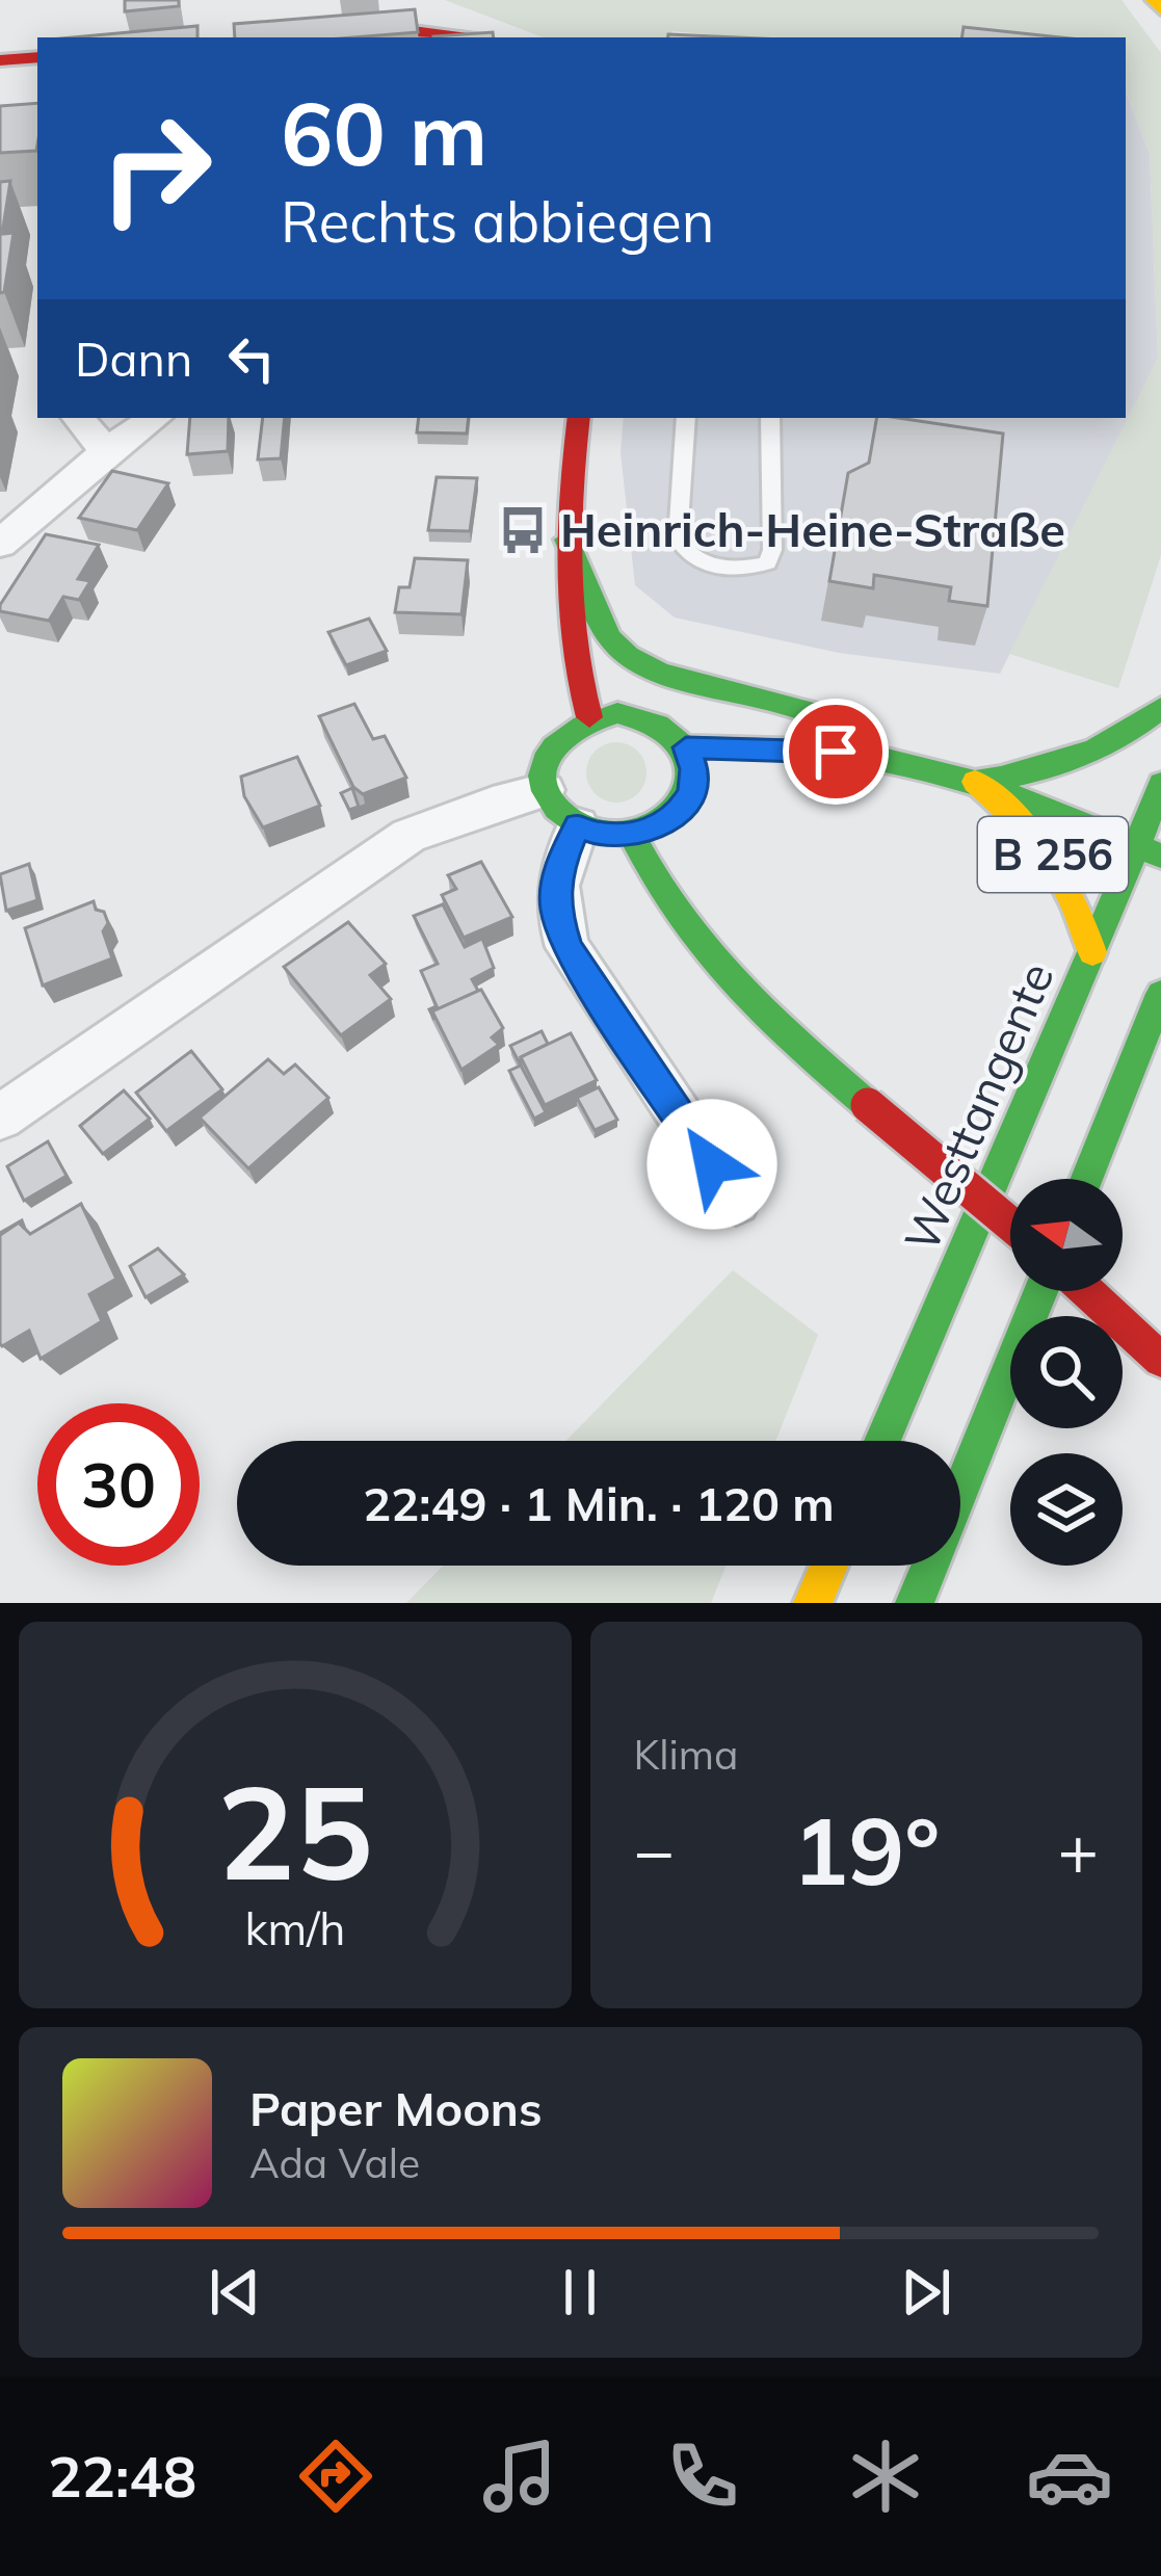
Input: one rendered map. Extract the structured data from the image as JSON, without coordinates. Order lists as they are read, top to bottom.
{
  "streets": {
    "main road": ["B 256", "Westtangente"]
  },
  "crossings": [
    ["B 256", "Westtangente"]
  ],
  "places": {
    "bus stop": ["Heinrich-Heine-Straße"]
  },
  "north": "left",
  "page": {
    "turn": ["60 m", "Rechts abbiegen"],
    "then": "Dann",
    "limit": "30",
    "trip": "22:49 · 1 Min. · 120 m",
    "tile": "Klima",
    "heat": ["−", "19°", "+"],
    "song": ["Paper Moons", "Ada Vale"],
    "tabs": "22:48",
    "gauge": ["25", "km/h"]
  }
}
